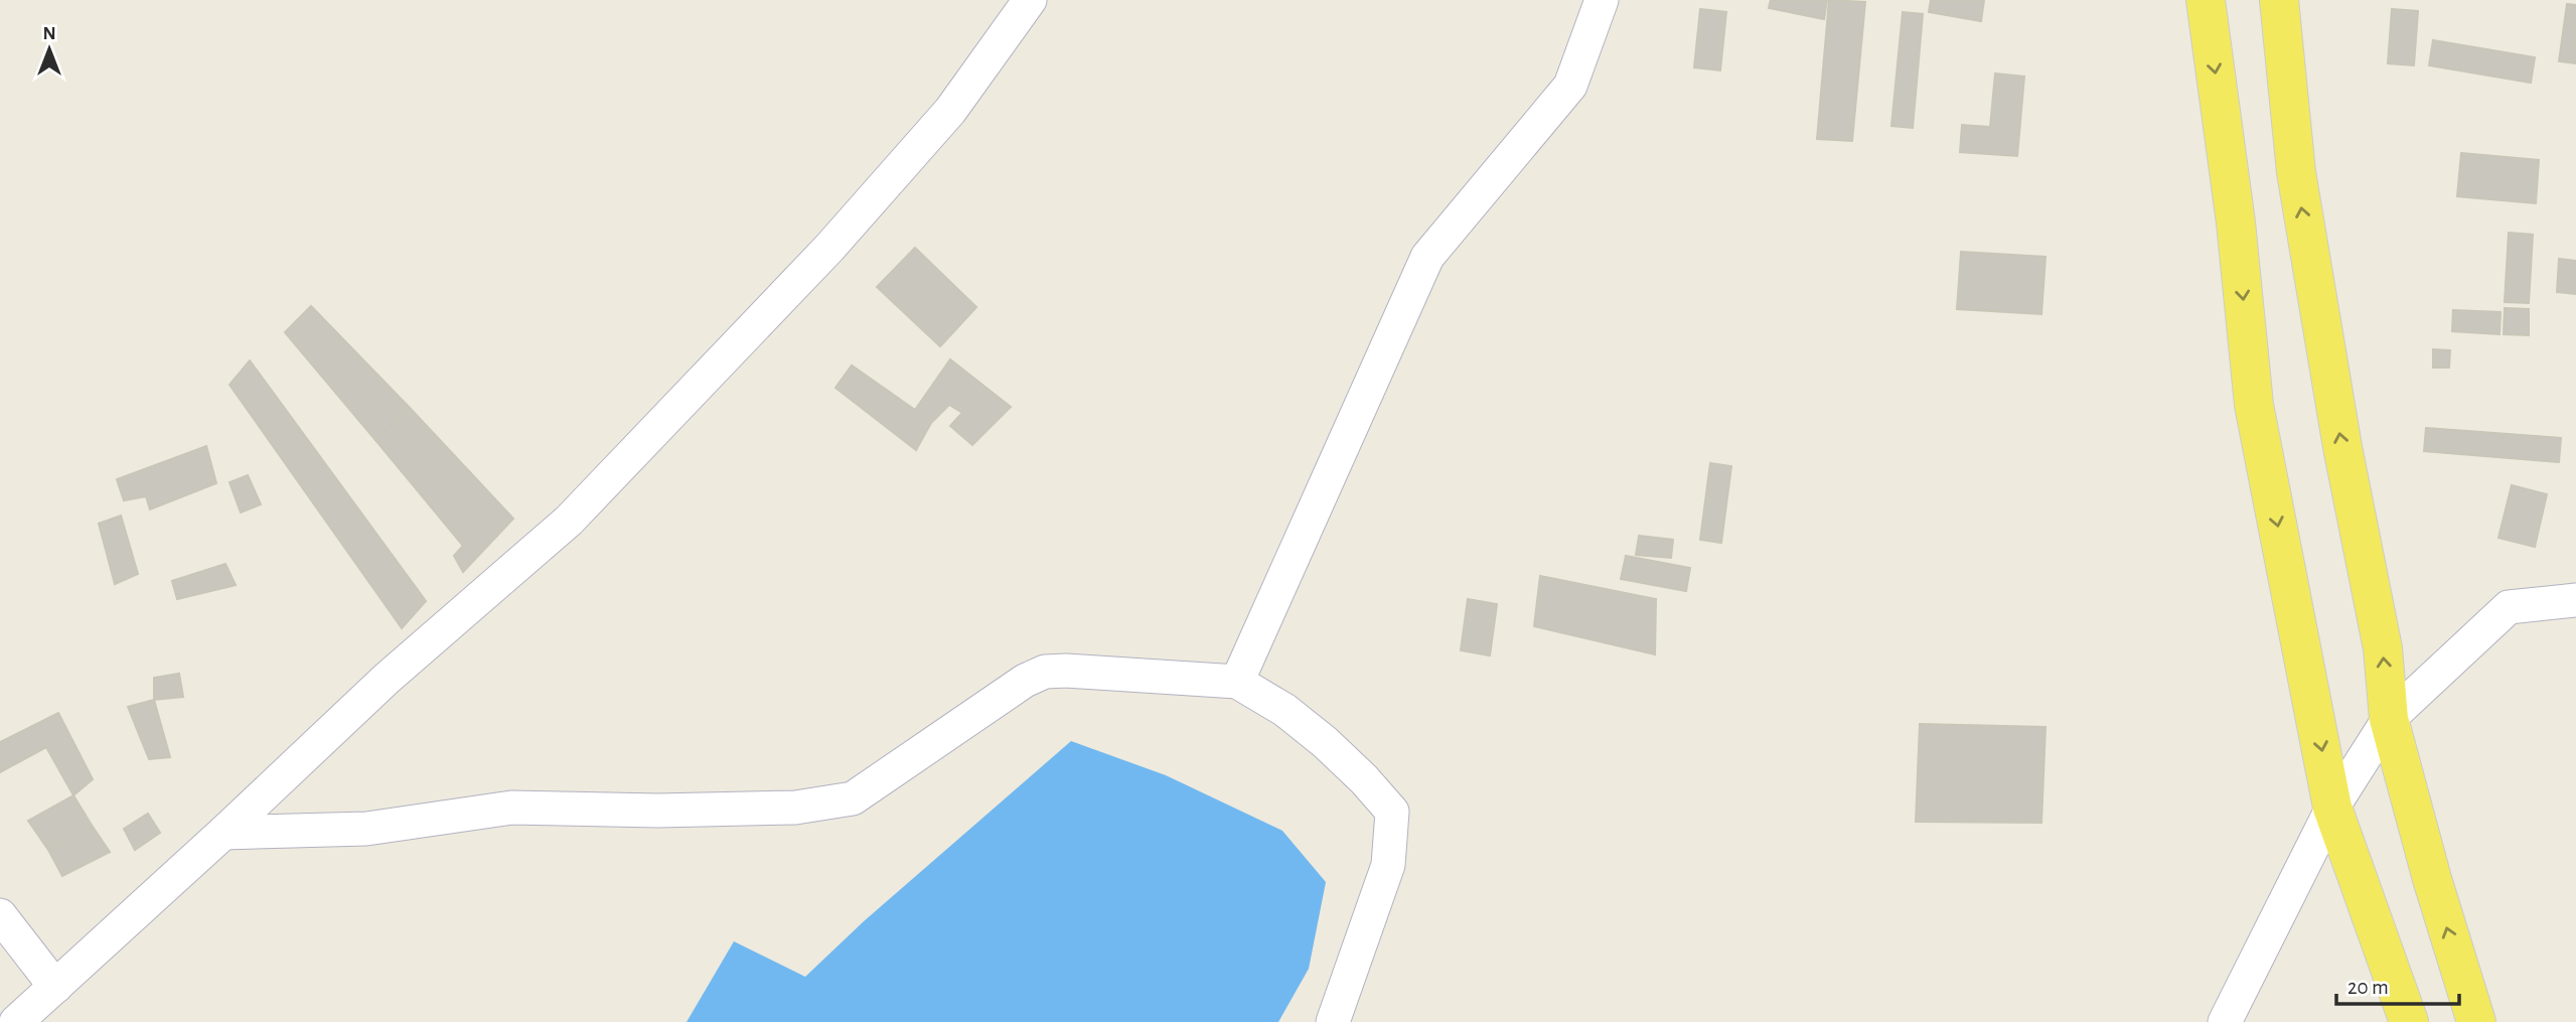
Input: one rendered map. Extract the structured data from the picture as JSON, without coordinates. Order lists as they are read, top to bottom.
{
  "scale_bar": "20 m",
  "north": "top"
}
